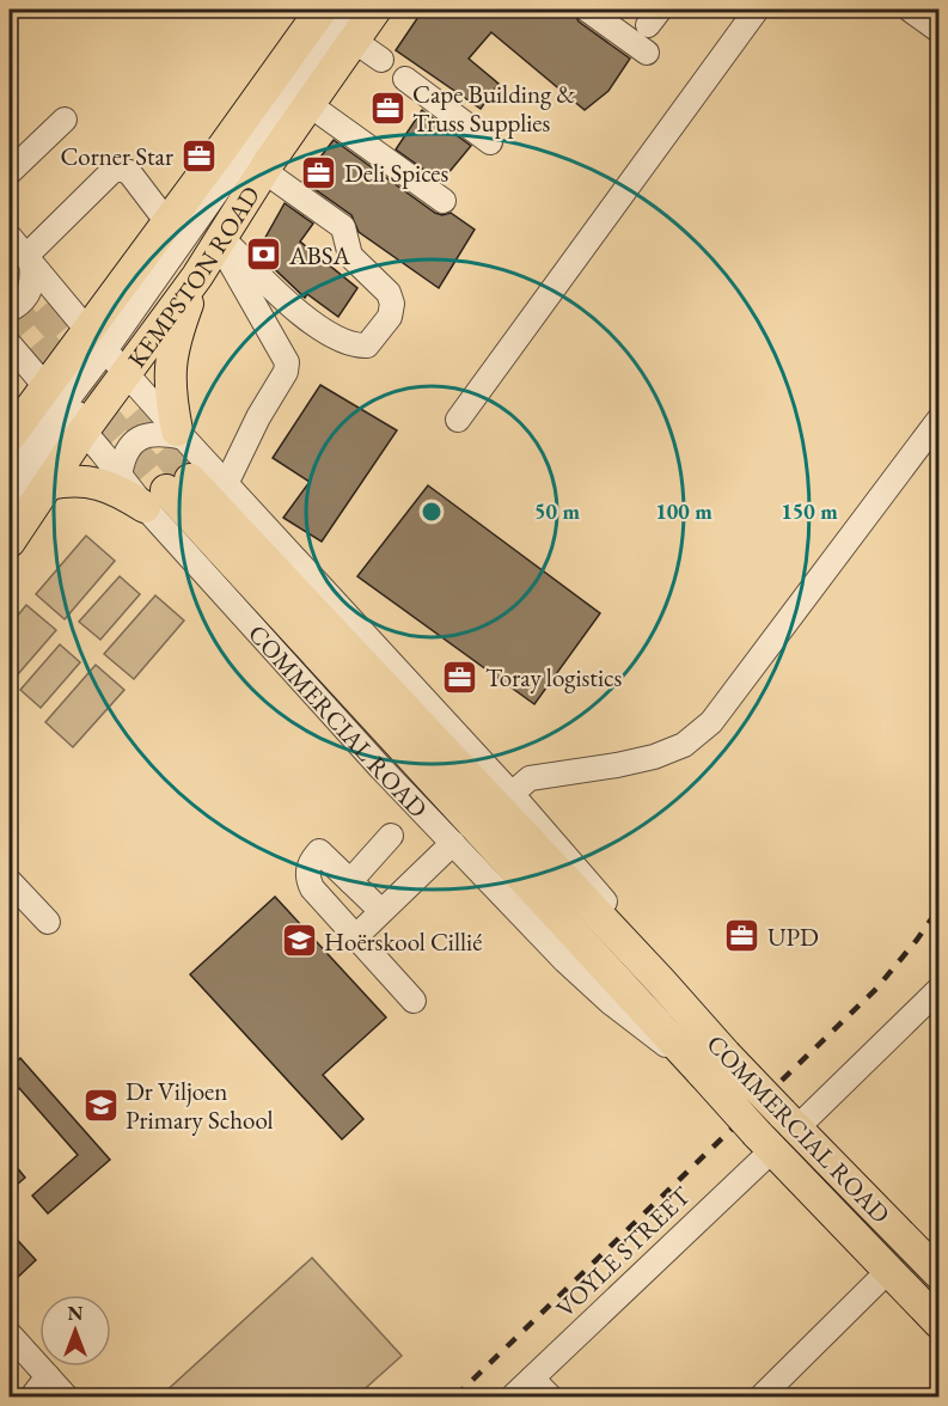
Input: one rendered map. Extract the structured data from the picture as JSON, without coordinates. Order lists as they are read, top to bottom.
{
  "streets": {
    "main road": ["KEMPSTON ROAD", "COMMERCIAL ROAD"],
    "street": ["VOYLE STREET"]
  },
  "crossings": [
    ["KEMPSTON ROAD", "COMMERCIAL ROAD"],
    ["COMMERCIAL ROAD", "VOYLE STREET"]
  ],
  "places": {
    "office": [
      "Cape Building & Truss Supplies",
      "Corner Star",
      "Deli Spices",
      "Toray logistics",
      "UPD"
    ],
    "bank": ["ABSA"],
    "school or university": ["Hoërskool Cillié", "Dr Viljoen Primary School"]
  },
  "north": "top",
  "rings": ["50 m", "100 m", "150 m"]
}
